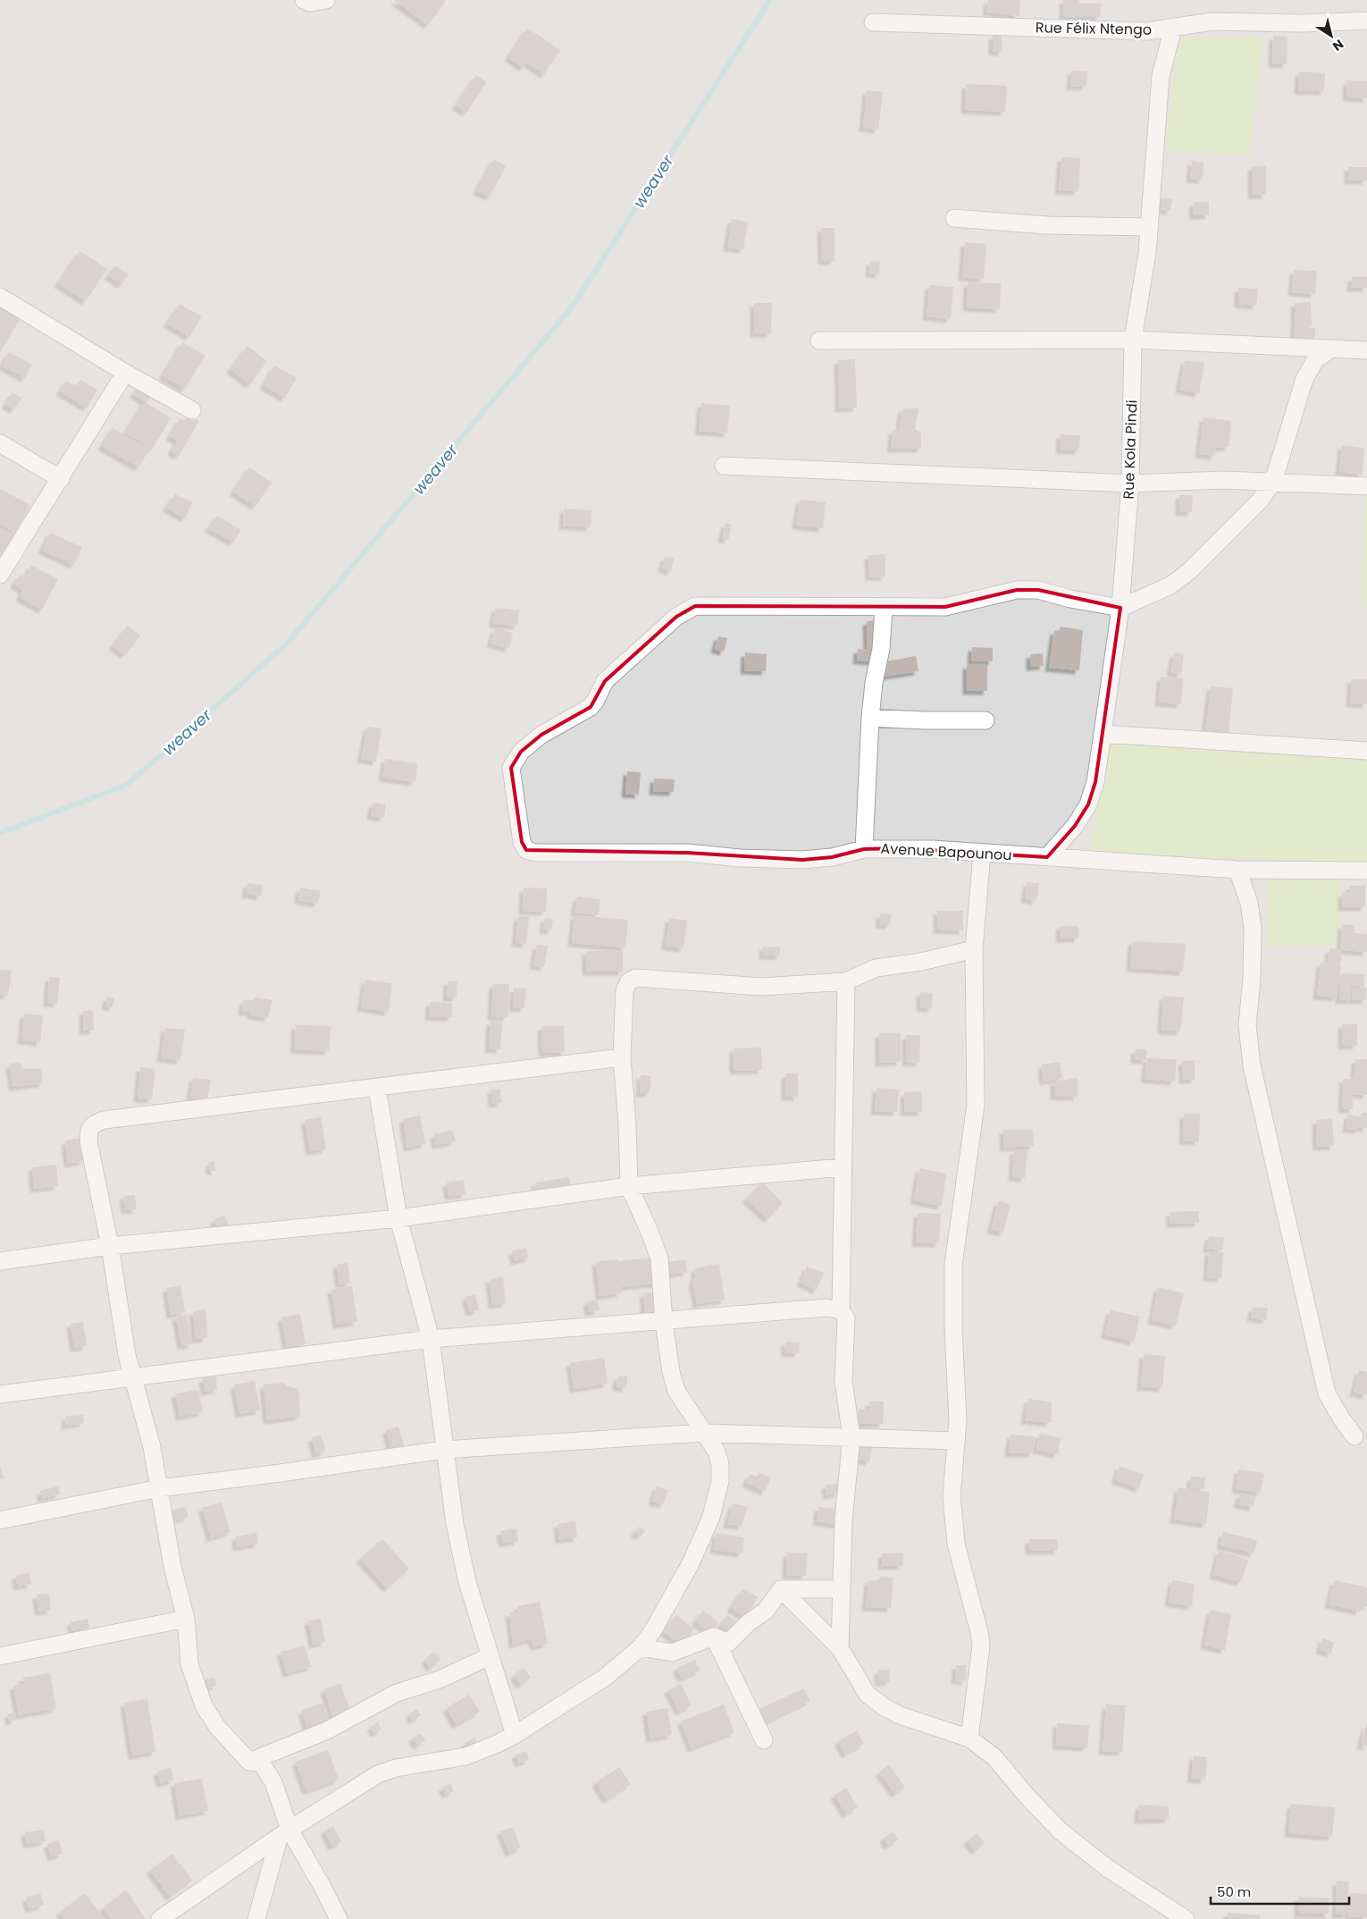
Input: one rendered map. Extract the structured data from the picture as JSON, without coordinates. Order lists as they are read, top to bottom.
{
  "streets": {
    "street": ["Rue Félix Ntengo", "Rue Kola Pindi", "Avenue Bapounou"]
  },
  "crossings": [
    ["Rue Félix Ntengo", "Rue Kola Pindi"],
    ["Rue Kola Pindi", "Avenue Bapounou"]
  ],
  "water": ["weaver"],
  "scale_bar": "50 m",
  "north": "bottom right"
}
